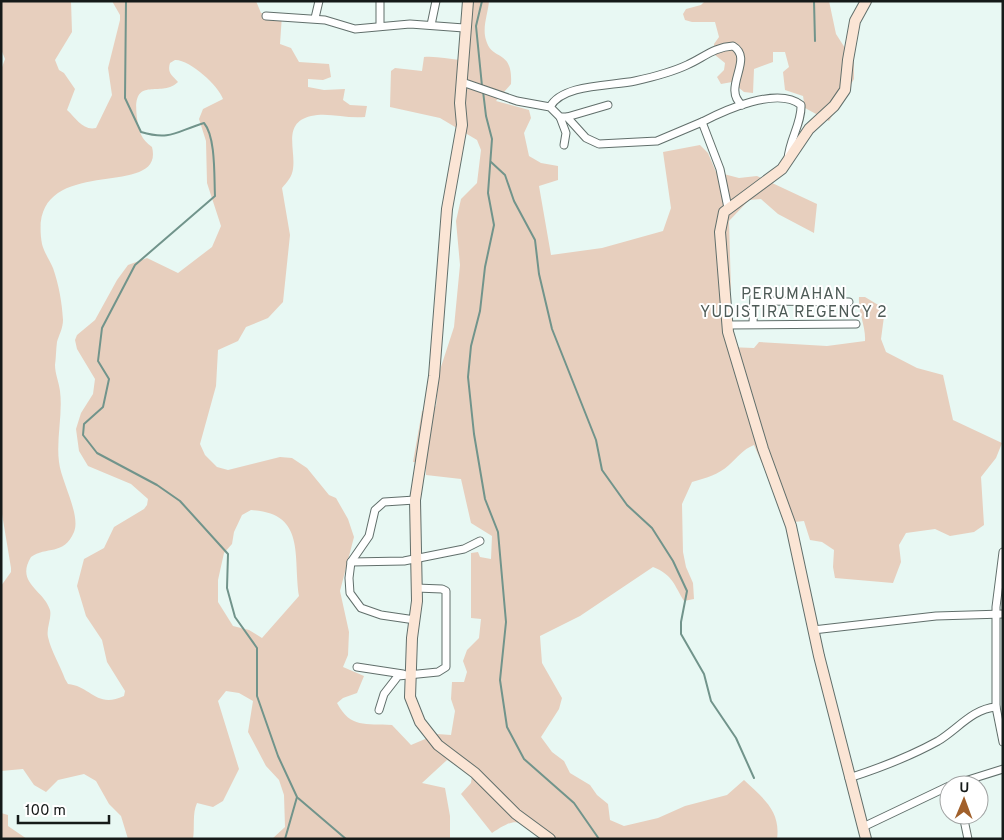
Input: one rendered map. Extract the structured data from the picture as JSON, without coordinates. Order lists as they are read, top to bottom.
{
  "districts": ["PERUMAHAN YUDISTIRA REGENCY 2"],
  "scale_bar": "100 m",
  "north": "top"
}
